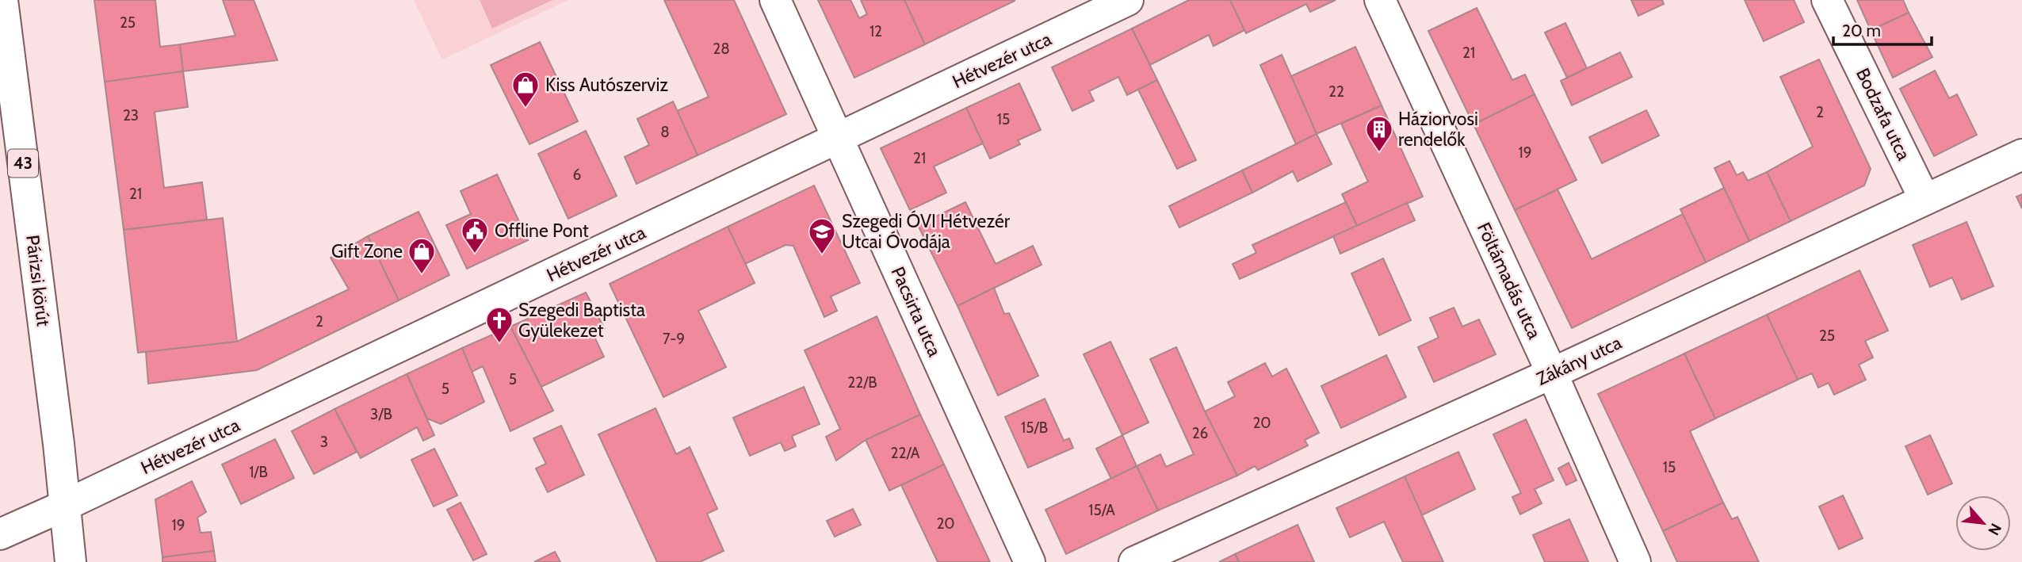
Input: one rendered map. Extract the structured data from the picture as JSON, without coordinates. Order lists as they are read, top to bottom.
{
  "streets": {
    "street": [
      "Hétvezér utca",
      "Bodzafa utca",
      "43",
      "Párizsi körút",
      "Föltámadás utca",
      "Pacsirta utca",
      "Zákány utca"
    ]
  },
  "crossings": [
    ["Hétvezér utca", "Párizsi körút"],
    ["Hétvezér utca", "Pacsirta utca"],
    ["Bodzafa utca", "Zákány utca"],
    ["Föltámadás utca", "Zákány utca"]
  ],
  "places": {
    "shop": ["Kiss Autószerviz", "Gift Zone"],
    "building": ["Háziorvosi rendelők"],
    "public building": ["Offline Pont"],
    "school or university": ["Szegedi ÓVI Hétvezér Utcai Óvodája"],
    "church": ["Szegedi Baptista Gyülekezet"]
  },
  "house_numbers": [
    "25",
    "12",
    "28",
    "21",
    "22",
    "2",
    "23",
    "15",
    "8",
    "19",
    "21",
    "6",
    "21",
    "2",
    "25",
    "7-9",
    "5",
    "22/B",
    "5",
    "3/B",
    "20",
    "15/B",
    "26",
    "3",
    "22/A",
    "15",
    "1/B",
    "15/A",
    "20",
    "19"
  ],
  "scale_bar": "20 m",
  "north": "bottom right"
}
